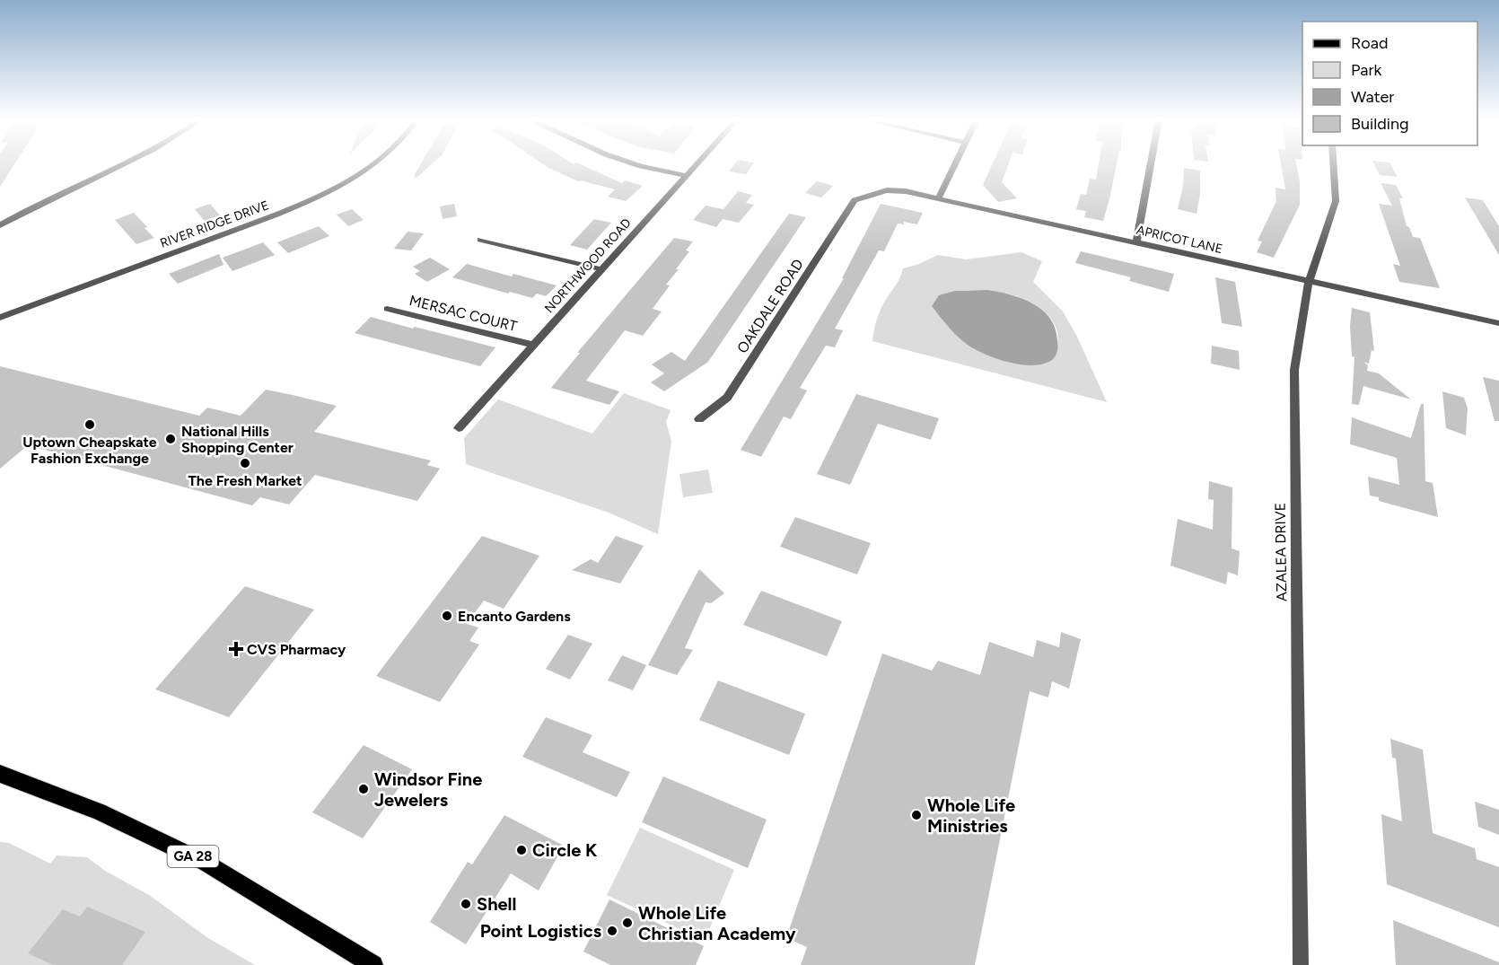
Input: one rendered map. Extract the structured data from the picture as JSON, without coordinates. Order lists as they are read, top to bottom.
{
  "streets": {
    "main road": ["GA 28"],
    "street": [
      "RIVER RIDGE DRIVE",
      "APRICOT LANE",
      "NORTHWOOD ROAD",
      "OAKDALE ROAD",
      "MERSAC COURT",
      "AZALEA DRIVE"
    ]
  },
  "crossings": [
    ["APRICOT LANE", "OAKDALE ROAD"],
    ["APRICOT LANE", "AZALEA DRIVE"],
    ["NORTHWOOD ROAD", "MERSAC COURT"]
  ],
  "places": {
    "other": [
      "Uptown Cheapskate Fashion Exchange",
      "National Hills Shopping Center",
      "The Fresh Market",
      "Encanto Gardens",
      "Windsor Fine Jewelers",
      "Whole Life Ministries",
      "Circle K",
      "Shell",
      "Whole Life Christian Academy",
      "Point Logistics"
    ],
    "health": ["CVS Pharmacy"]
  },
  "legend": [
    "Road",
    "Park",
    "Water",
    "Building"
  ]
}
